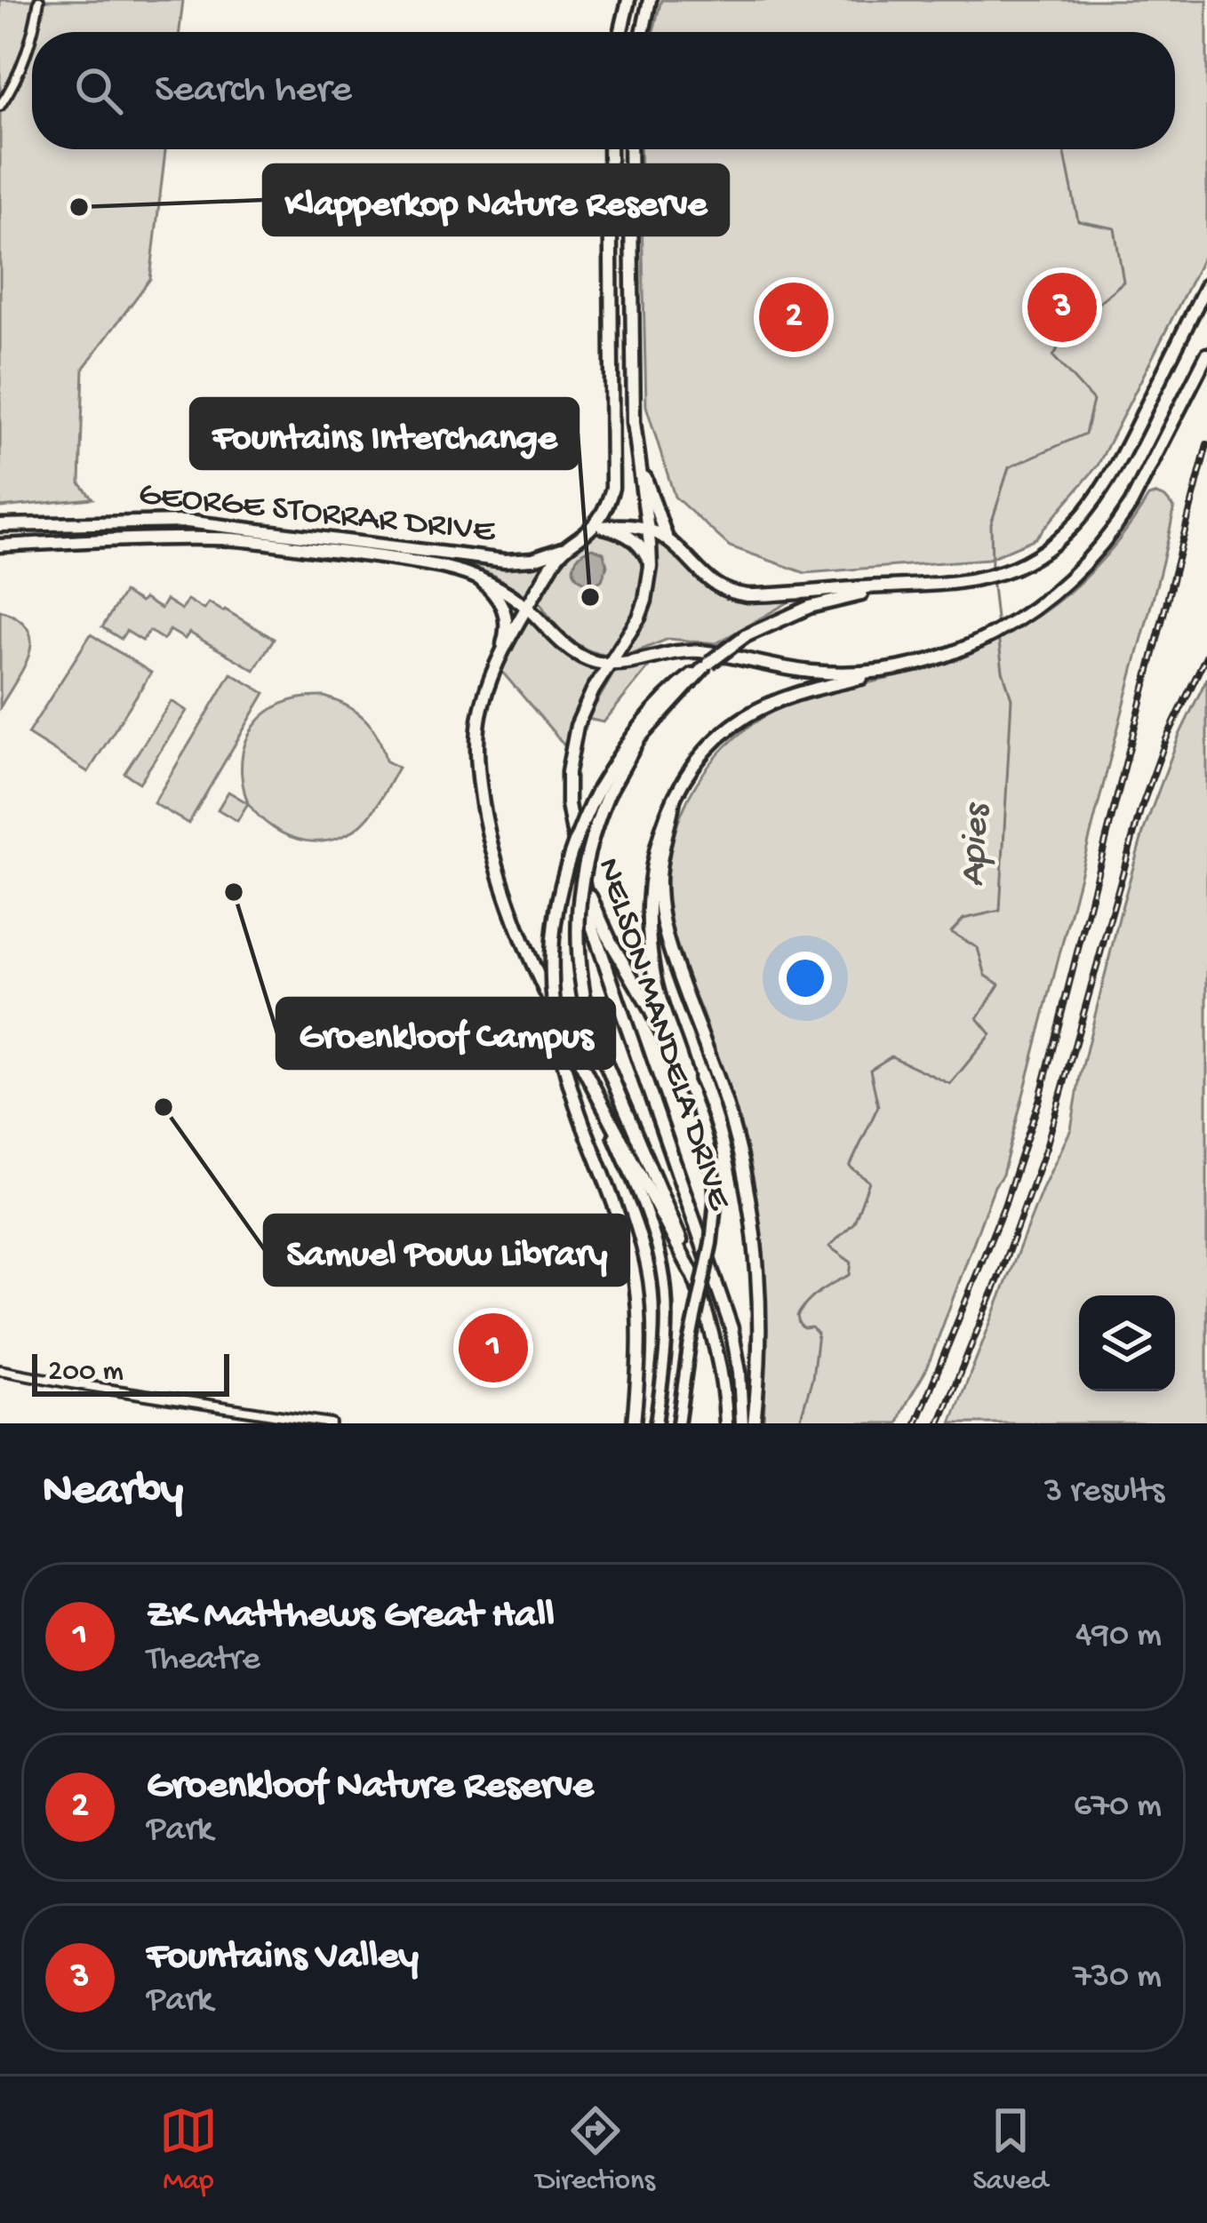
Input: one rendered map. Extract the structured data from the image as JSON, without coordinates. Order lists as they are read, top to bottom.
{
  "streets": {
    "main road": ["GEORGE STORRAR DRIVE", "NELSON MANDELA DRIVE"]
  },
  "crossings": [
    ["GEORGE STORRAR DRIVE", "NELSON MANDELA DRIVE"]
  ],
  "water": ["Apies"],
  "places": [
    "Klapperkop Nature Reserve",
    "Fountains Interchange",
    "Groenkloof Campus",
    "Samuel Pouw Library"
  ],
  "scale_bar": "200 m",
  "page": {
    "search": "Search here",
    "pins": ["3", "2", "1"],
    "scale": "200 m",
    "heading": ["Nearby", "3 results"],
    "list": [
      {
        "mark": "1",
        "name": "ZK Matthews Great Hall",
        "note": "Theatre",
        "value": "490 m"
      },
      {
        "mark": "2",
        "name": "Groenkloof Nature Reserve",
        "note": "Park",
        "value": "670 m"
      },
      {
        "mark": "3",
        "name": "Fountains Valley",
        "note": "Park",
        "value": "730 m"
      }
    ],
    "nav": ["Map", "Directions", "Saved"]
  }
}
